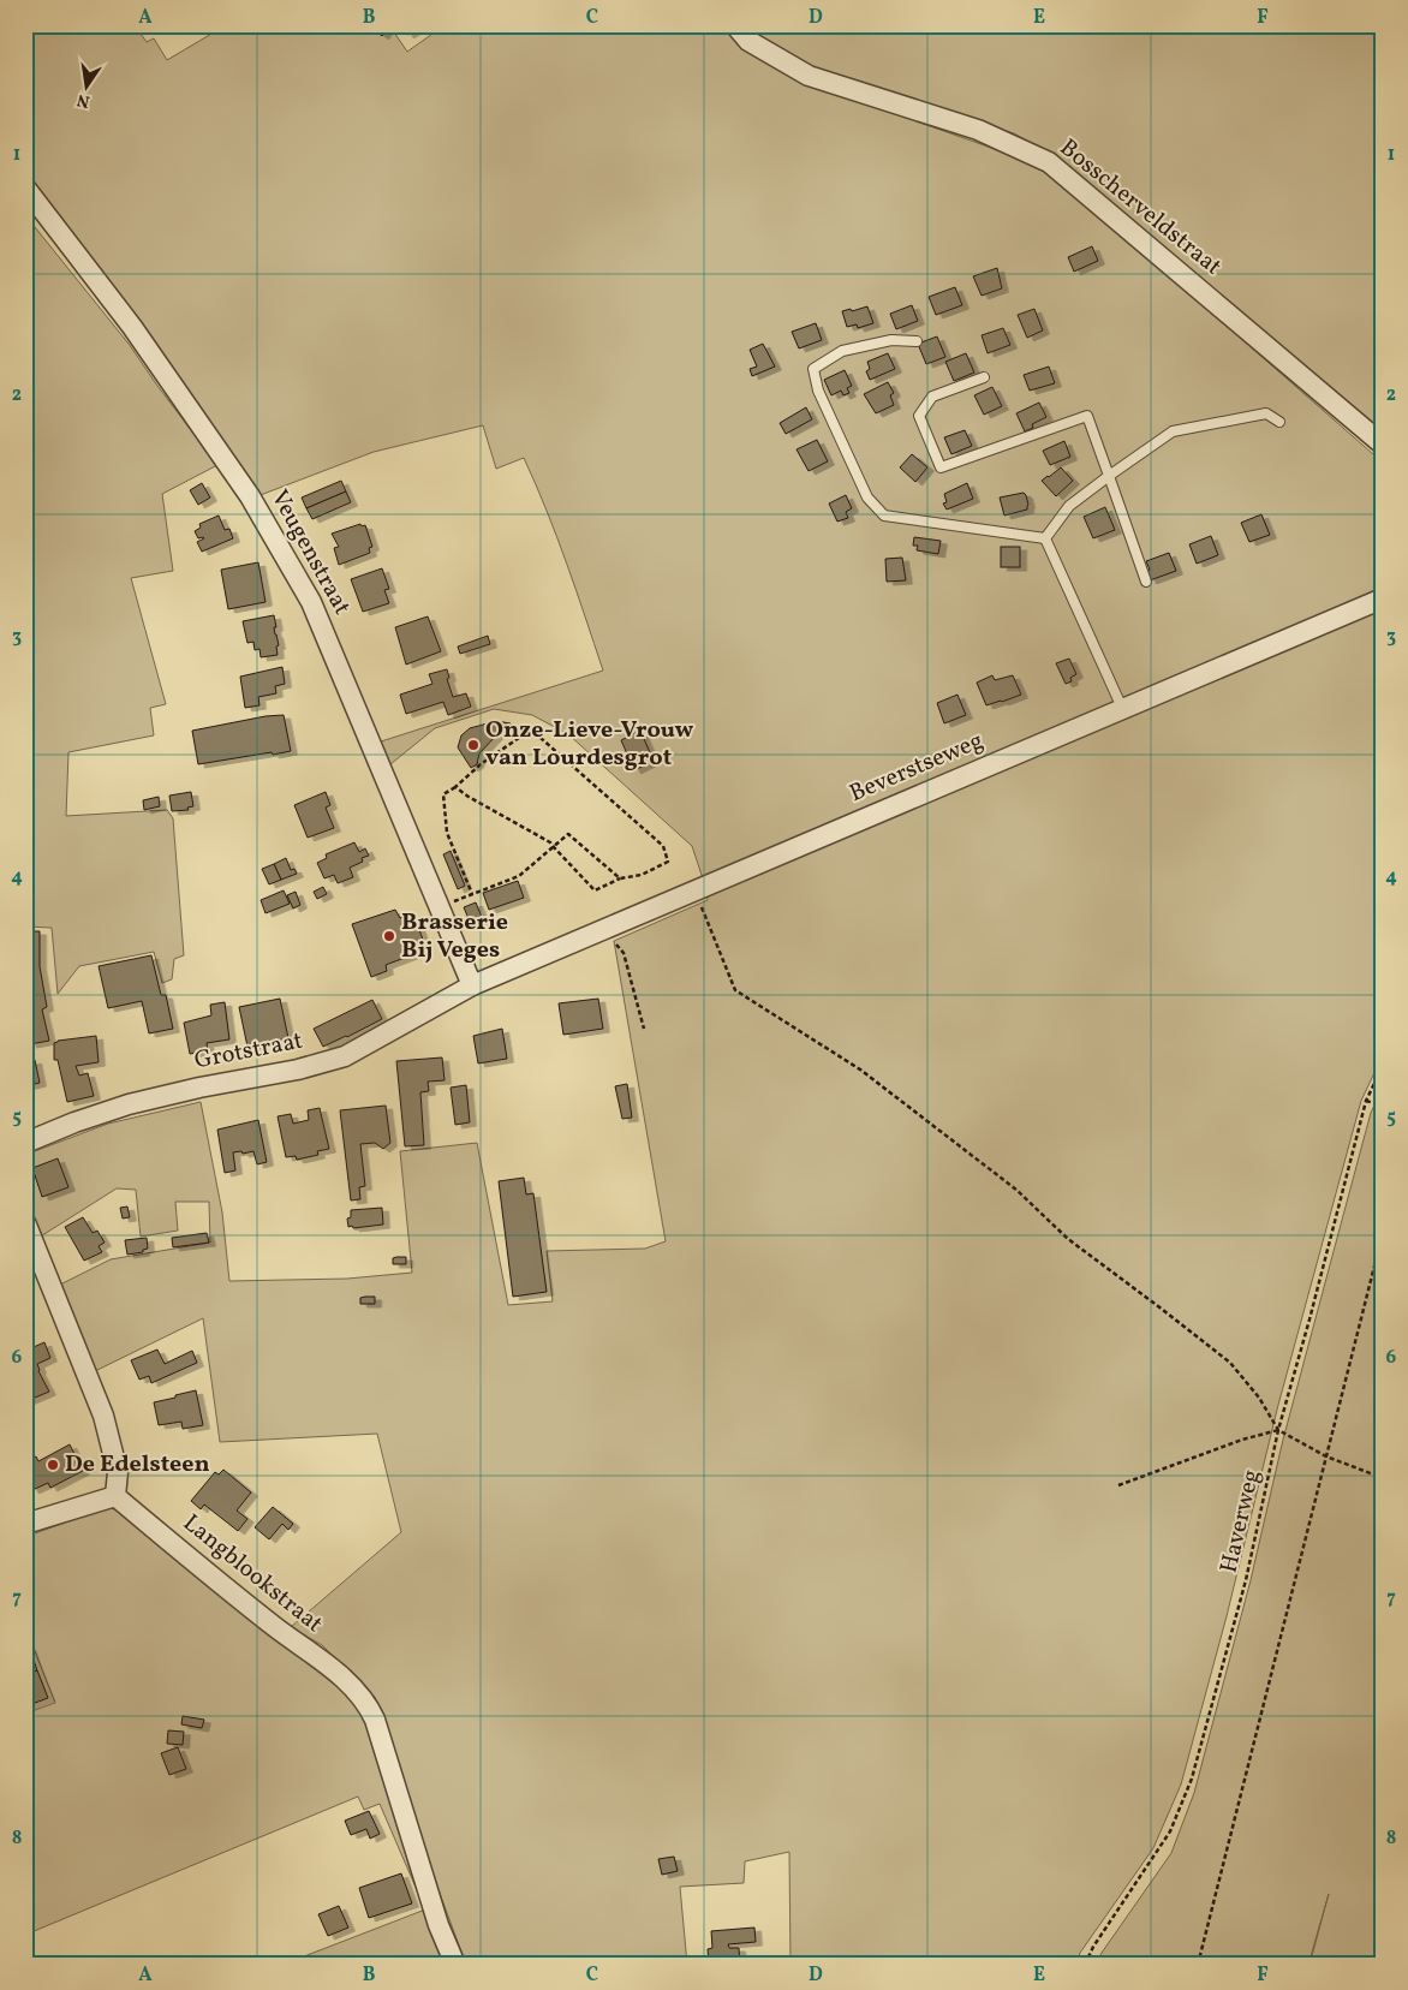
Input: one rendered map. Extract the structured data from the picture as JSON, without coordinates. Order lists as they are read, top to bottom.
{
  "streets": {
    "street": [
      "Bosscherveldstraat",
      "Veugenstraat",
      "Beverstseweg",
      "Grotstraat",
      "Langblookstraat"
    ],
    "path": ["Haverweg"]
  },
  "crossings": [
    ["Veugenstraat", "Beverstseweg"],
    ["Veugenstraat", "Grotstraat"],
    ["Beverstseweg", "Grotstraat"]
  ],
  "places": ["Onze-Lieve-Vrouw van Lourdesgrot", "Brasserie Bij Veges", "De Edelsteen"],
  "north": "bottom",
  "grid": {
    "columns": [
      "A",
      "B",
      "C",
      "D",
      "E",
      "F"
    ],
    "rows": [
      "1",
      "2",
      "3",
      "4",
      "5",
      "6",
      "7",
      "8"
    ]
  }
}
